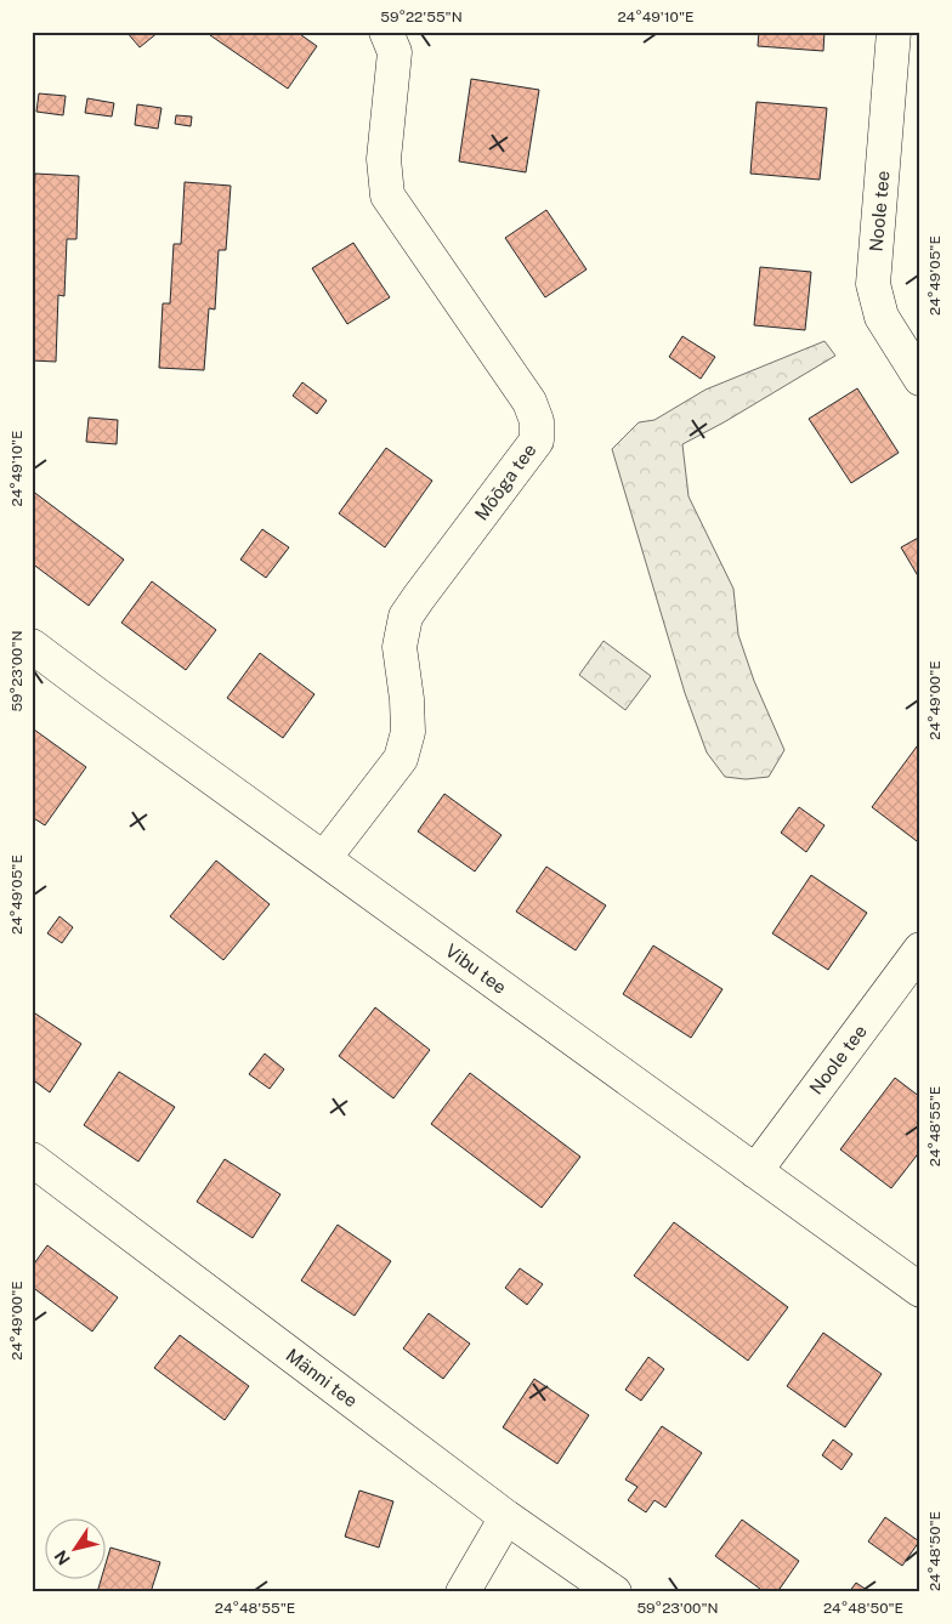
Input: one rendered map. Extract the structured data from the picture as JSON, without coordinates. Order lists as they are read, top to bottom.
{
  "streets": {
    "street": [
      "Noole tee",
      "Mõõga tee",
      "Vibu tee",
      "Männi tee"
    ]
  },
  "crossings": [
    ["Noole tee", "Vibu tee"],
    ["Mõõga tee", "Vibu tee"]
  ],
  "north": "bottom left",
  "coordinates": [
    "59°22'55\"N",
    "24°49'10\"E",
    "24°49'05\"E",
    "59°23'00\"N",
    "24°49'00\"E",
    "24°48'55\"E",
    "24°48'50\"E"
  ]
}
